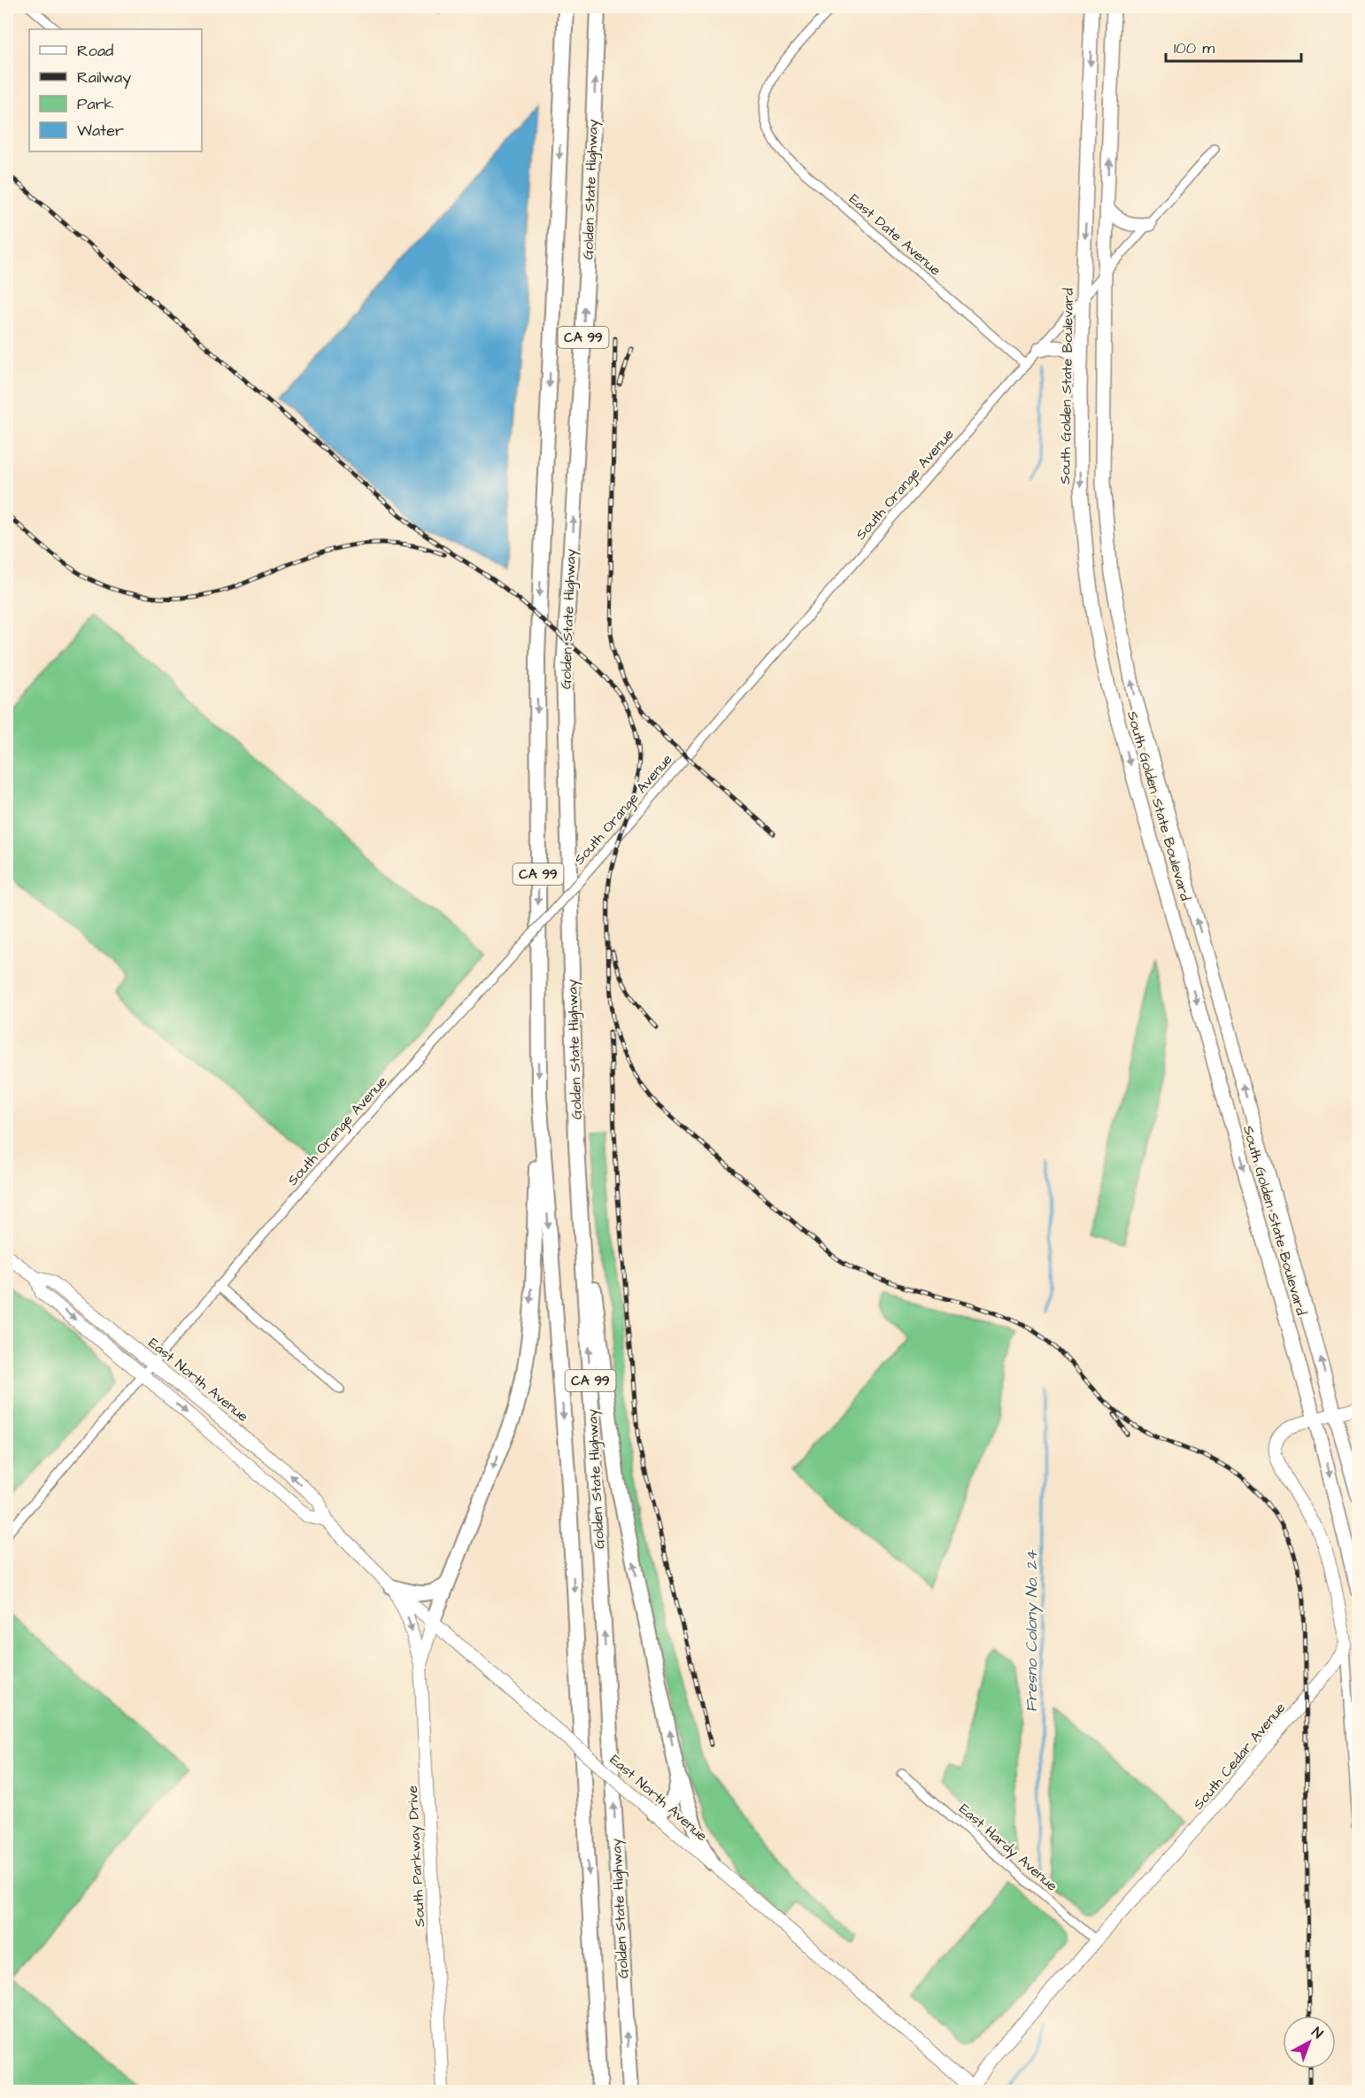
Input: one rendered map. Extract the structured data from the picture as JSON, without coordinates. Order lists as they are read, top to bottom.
{
  "streets": {
    "highway": ["Golden State Highway", "CA 99"],
    "main road": ["South Golden State Boulevard"],
    "street": [
      "East Date Avenue",
      "South Orange Avenue",
      "East North Avenue",
      "South Cedar Avenue",
      "East Hardy Avenue",
      "South Parkway Drive"
    ]
  },
  "crossings": [
    ["East Date Avenue", "South Orange Avenue"],
    ["South Golden State Boulevard", "South Orange Avenue"],
    ["South Orange Avenue", "East North Avenue"],
    ["East North Avenue", "South Cedar Avenue"],
    ["East North Avenue", "South Parkway Drive"],
    ["South Cedar Avenue", "East Hardy Avenue"]
  ],
  "water": ["Fresno Colony No. 24"],
  "legend": [
    "Road",
    "Railway",
    "Park",
    "Water"
  ],
  "scale_bar": "100 m",
  "north": "top right"
}
